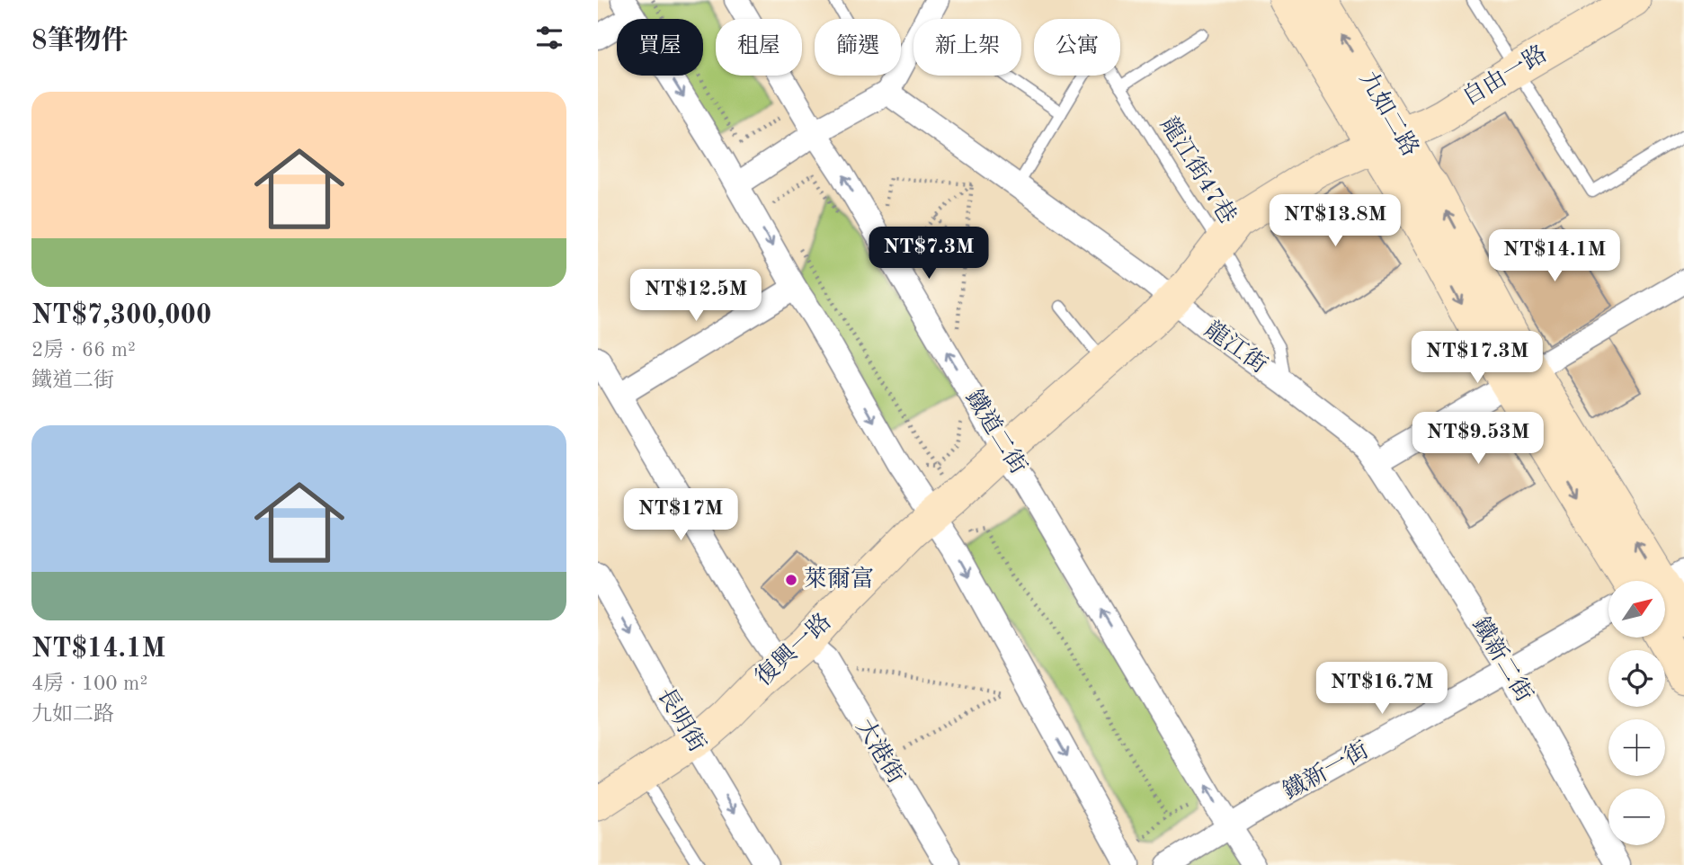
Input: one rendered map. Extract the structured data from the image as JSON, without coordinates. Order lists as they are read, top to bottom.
{
  "streets": {
    "street": [
      "自由一路",
      "九如二路",
      "龍江街",
      "鐵道二街",
      "復興一路",
      "鐵新二街",
      "長明街",
      "大港街",
      "鐵新一街"
    ],
    "lane": ["龍江街47巷"]
  },
  "crossings": [
    ["自由一路", "九如二路"],
    ["自由一路", "龍江街47巷"],
    ["自由一路", "龍江街"],
    ["自由一路", "復興一路"],
    ["龍江街47巷", "龍江街"],
    ["龍江街", "復興一路"],
    ["龍江街", "鐵新二街"],
    ["鐵道二街", "復興一路"],
    ["鐵道二街", "鐵新一街"],
    ["復興一路", "長明街"],
    ["復興一路", "大港街"],
    ["鐵新二街", "鐵新一街"]
  ],
  "places": ["萊爾富"],
  "north": "top right",
  "page": {
    "heading": "8筆物件",
    "chip": [
      "買屋",
      "租屋",
      "篩選",
      "新上架",
      "公寓"
    ],
    "list": [
      {
        "name": "NT$7,300,000",
        "note": "2房 · 66 m² · 鐵道二街"
      },
      {
        "name": "NT$14.1M",
        "note": "4房 · 100 m² · 九如二路"
      }
    ],
    "price": [
      "NT$13.8M",
      "NT$7.3M",
      "NT$14.1M",
      "NT$12.5M",
      "NT$17.3M",
      "NT$9.53M",
      "NT$17M",
      "NT$16.7M"
    ],
    "map_buttons": ["+", "−"]
  }
}
